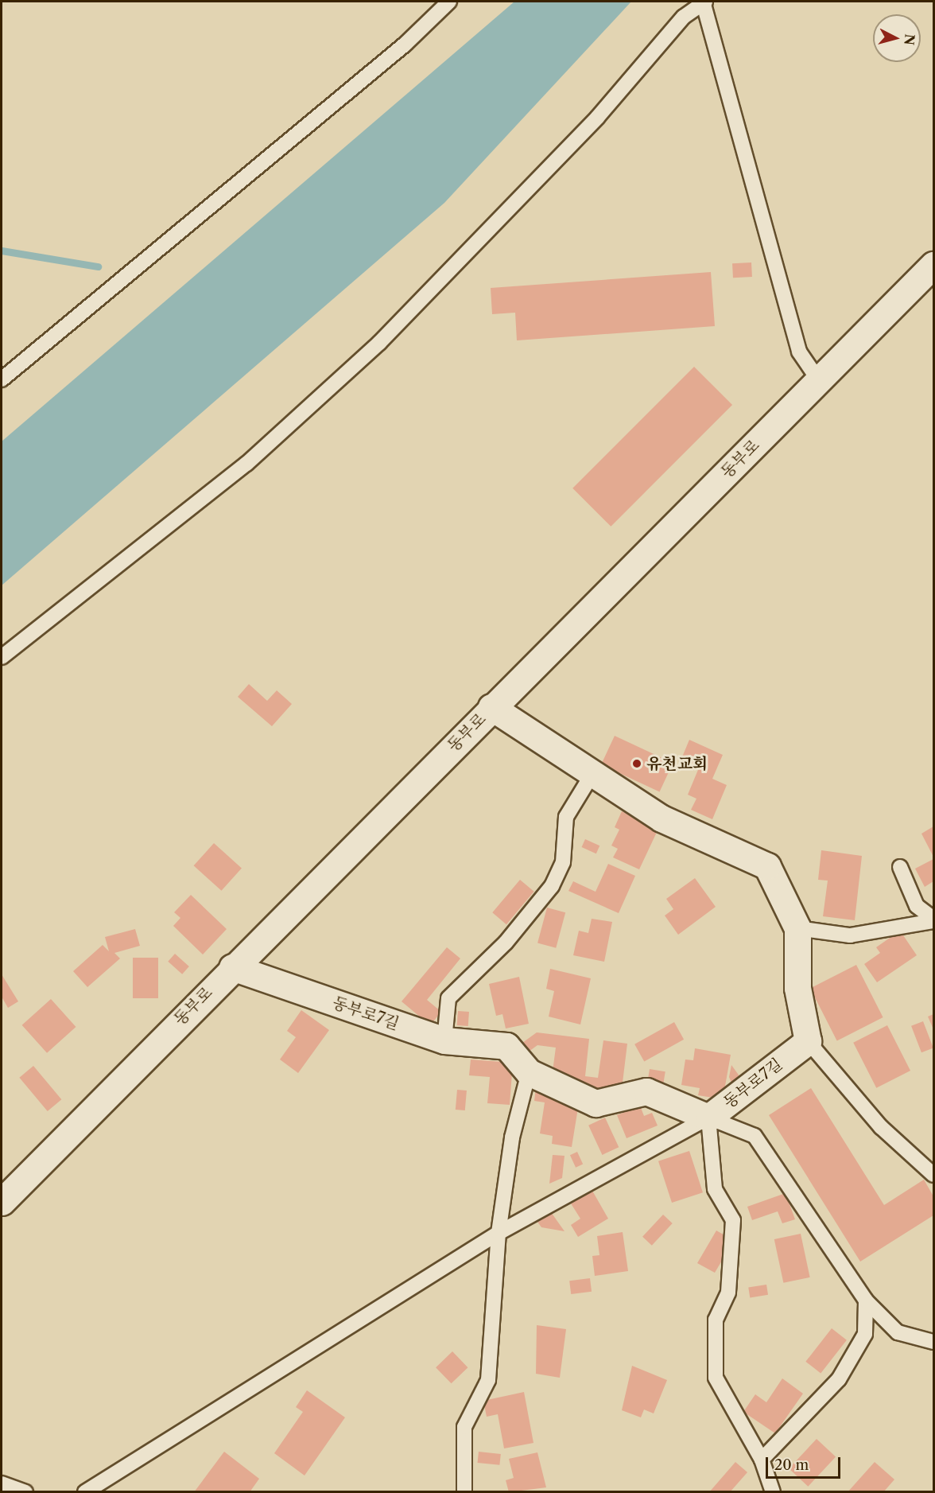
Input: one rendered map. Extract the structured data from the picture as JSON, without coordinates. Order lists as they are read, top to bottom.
{
  "streets": {
    "street": ["동부로", "동부로7길"]
  },
  "crossings": [
    ["동부로", "동부로7길"]
  ],
  "places": ["유천교회"],
  "scale_bar": "20 m",
  "north": "right"
}
